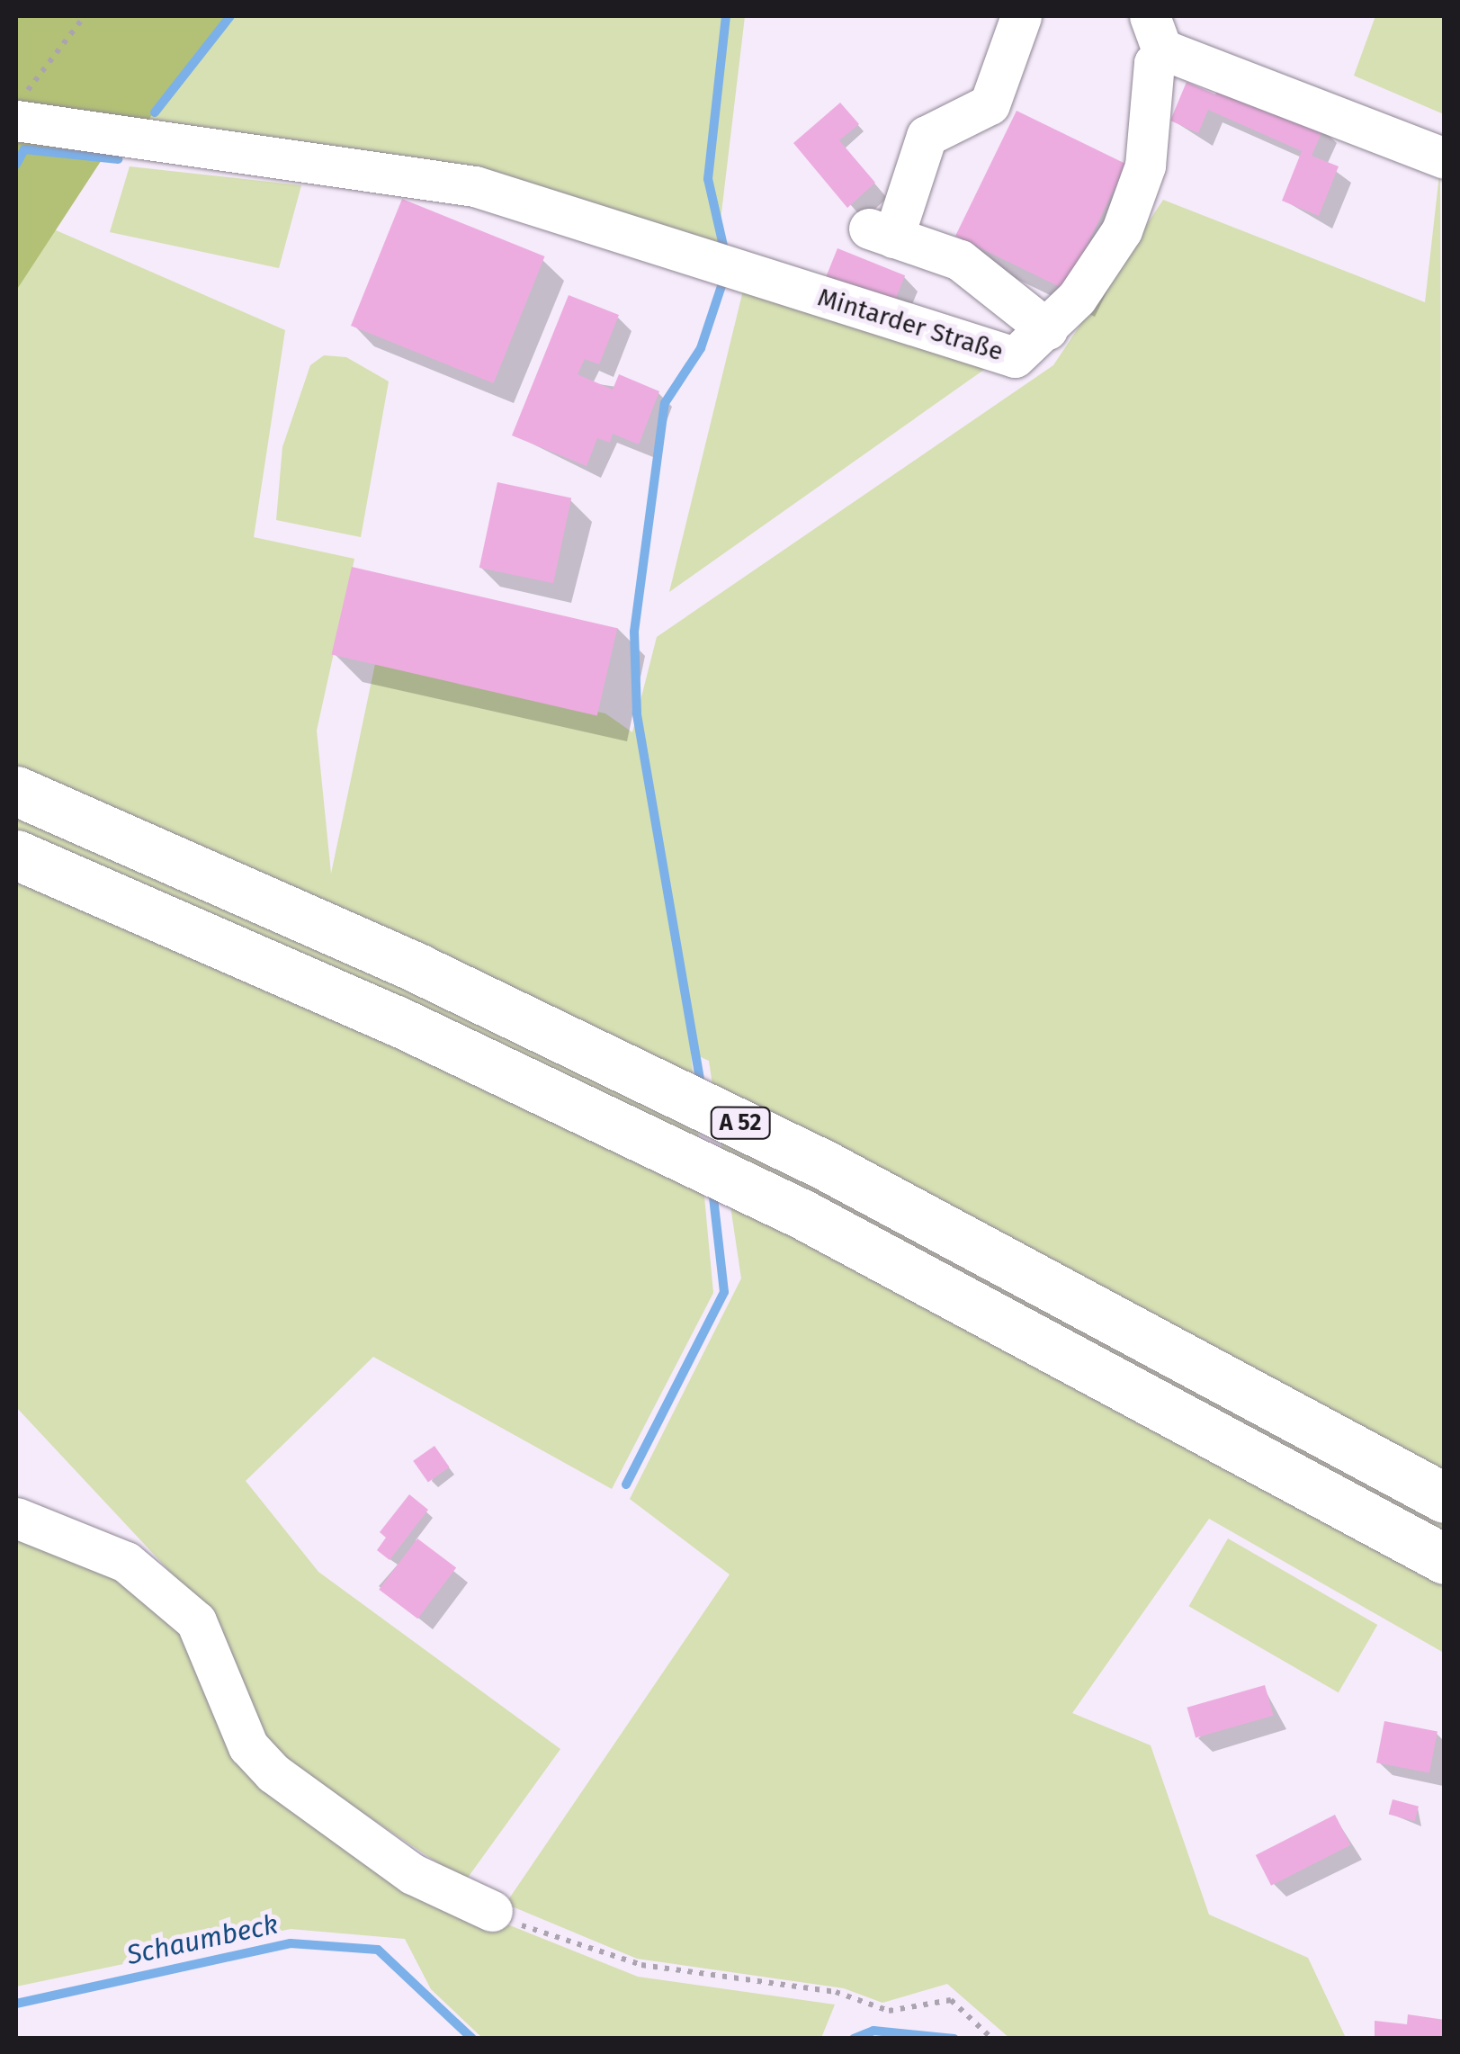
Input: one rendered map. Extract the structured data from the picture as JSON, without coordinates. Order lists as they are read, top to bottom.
{
  "streets": {
    "highway": ["A 52"],
    "lane": ["Mintarder Straße"]
  },
  "water": ["Schaumbeck"]
}
